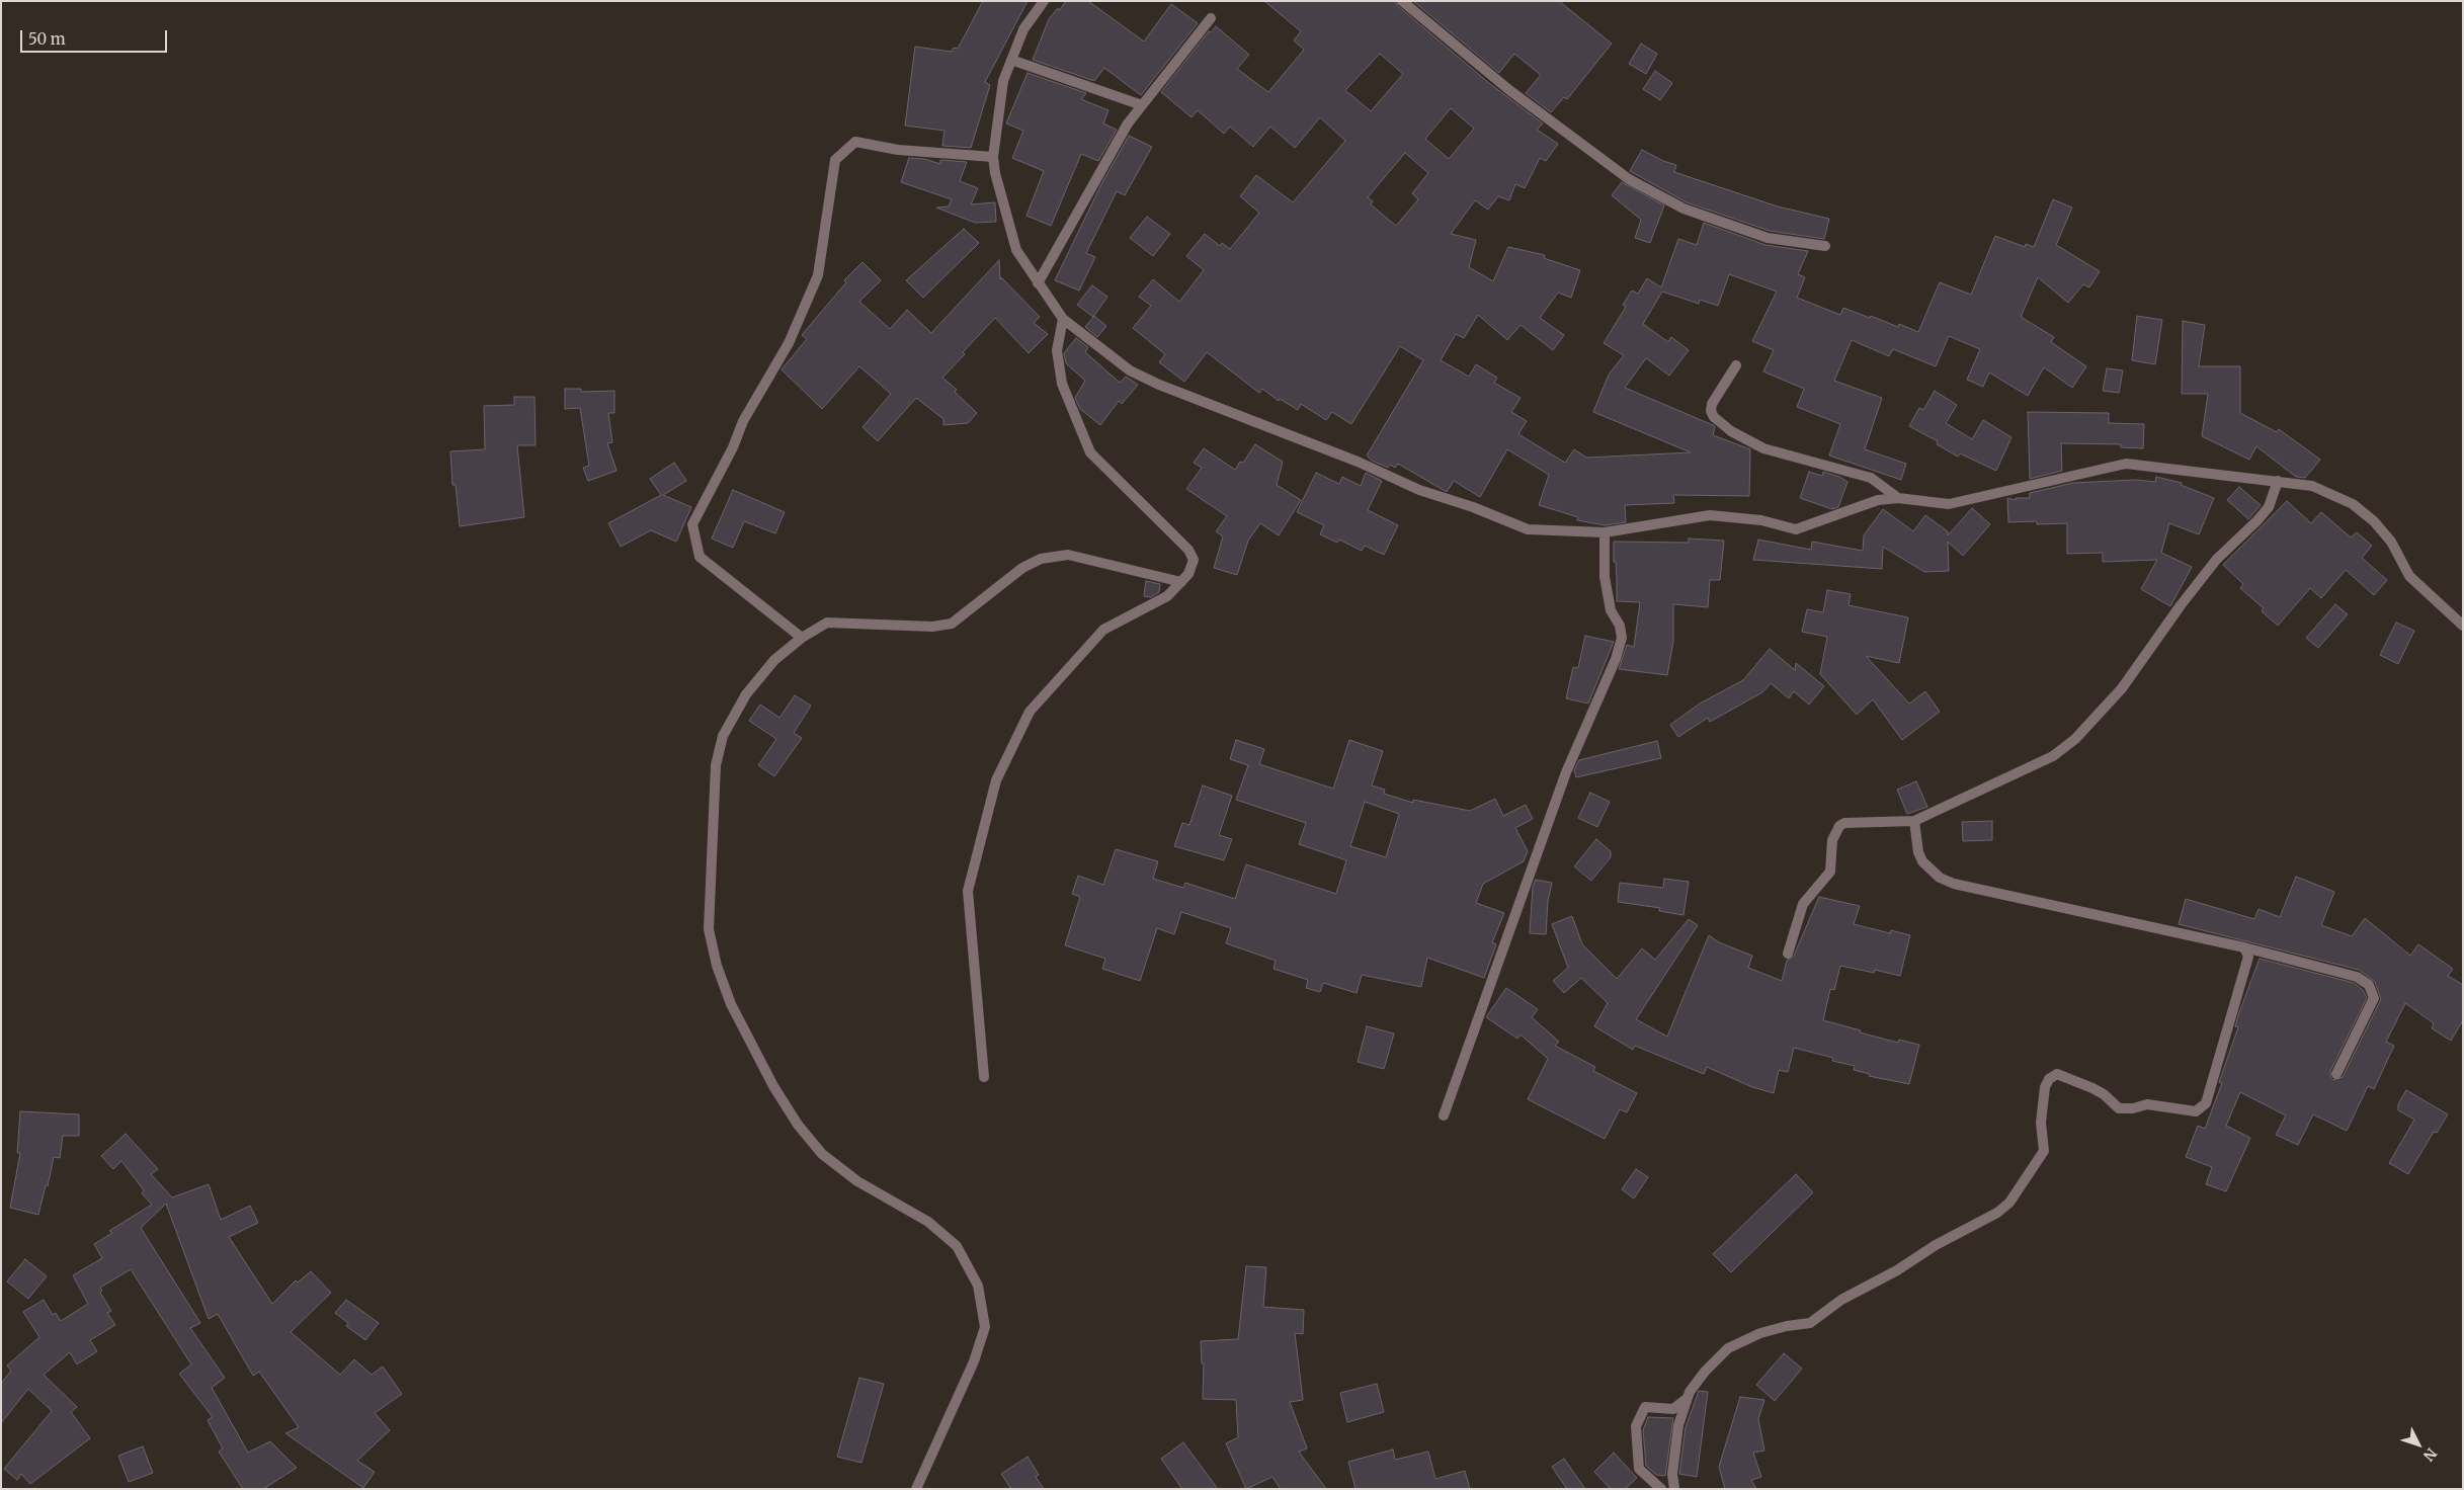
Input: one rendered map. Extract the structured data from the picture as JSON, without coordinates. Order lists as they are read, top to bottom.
{
  "scale_bar": "50 m",
  "north": "bottom right"
}
